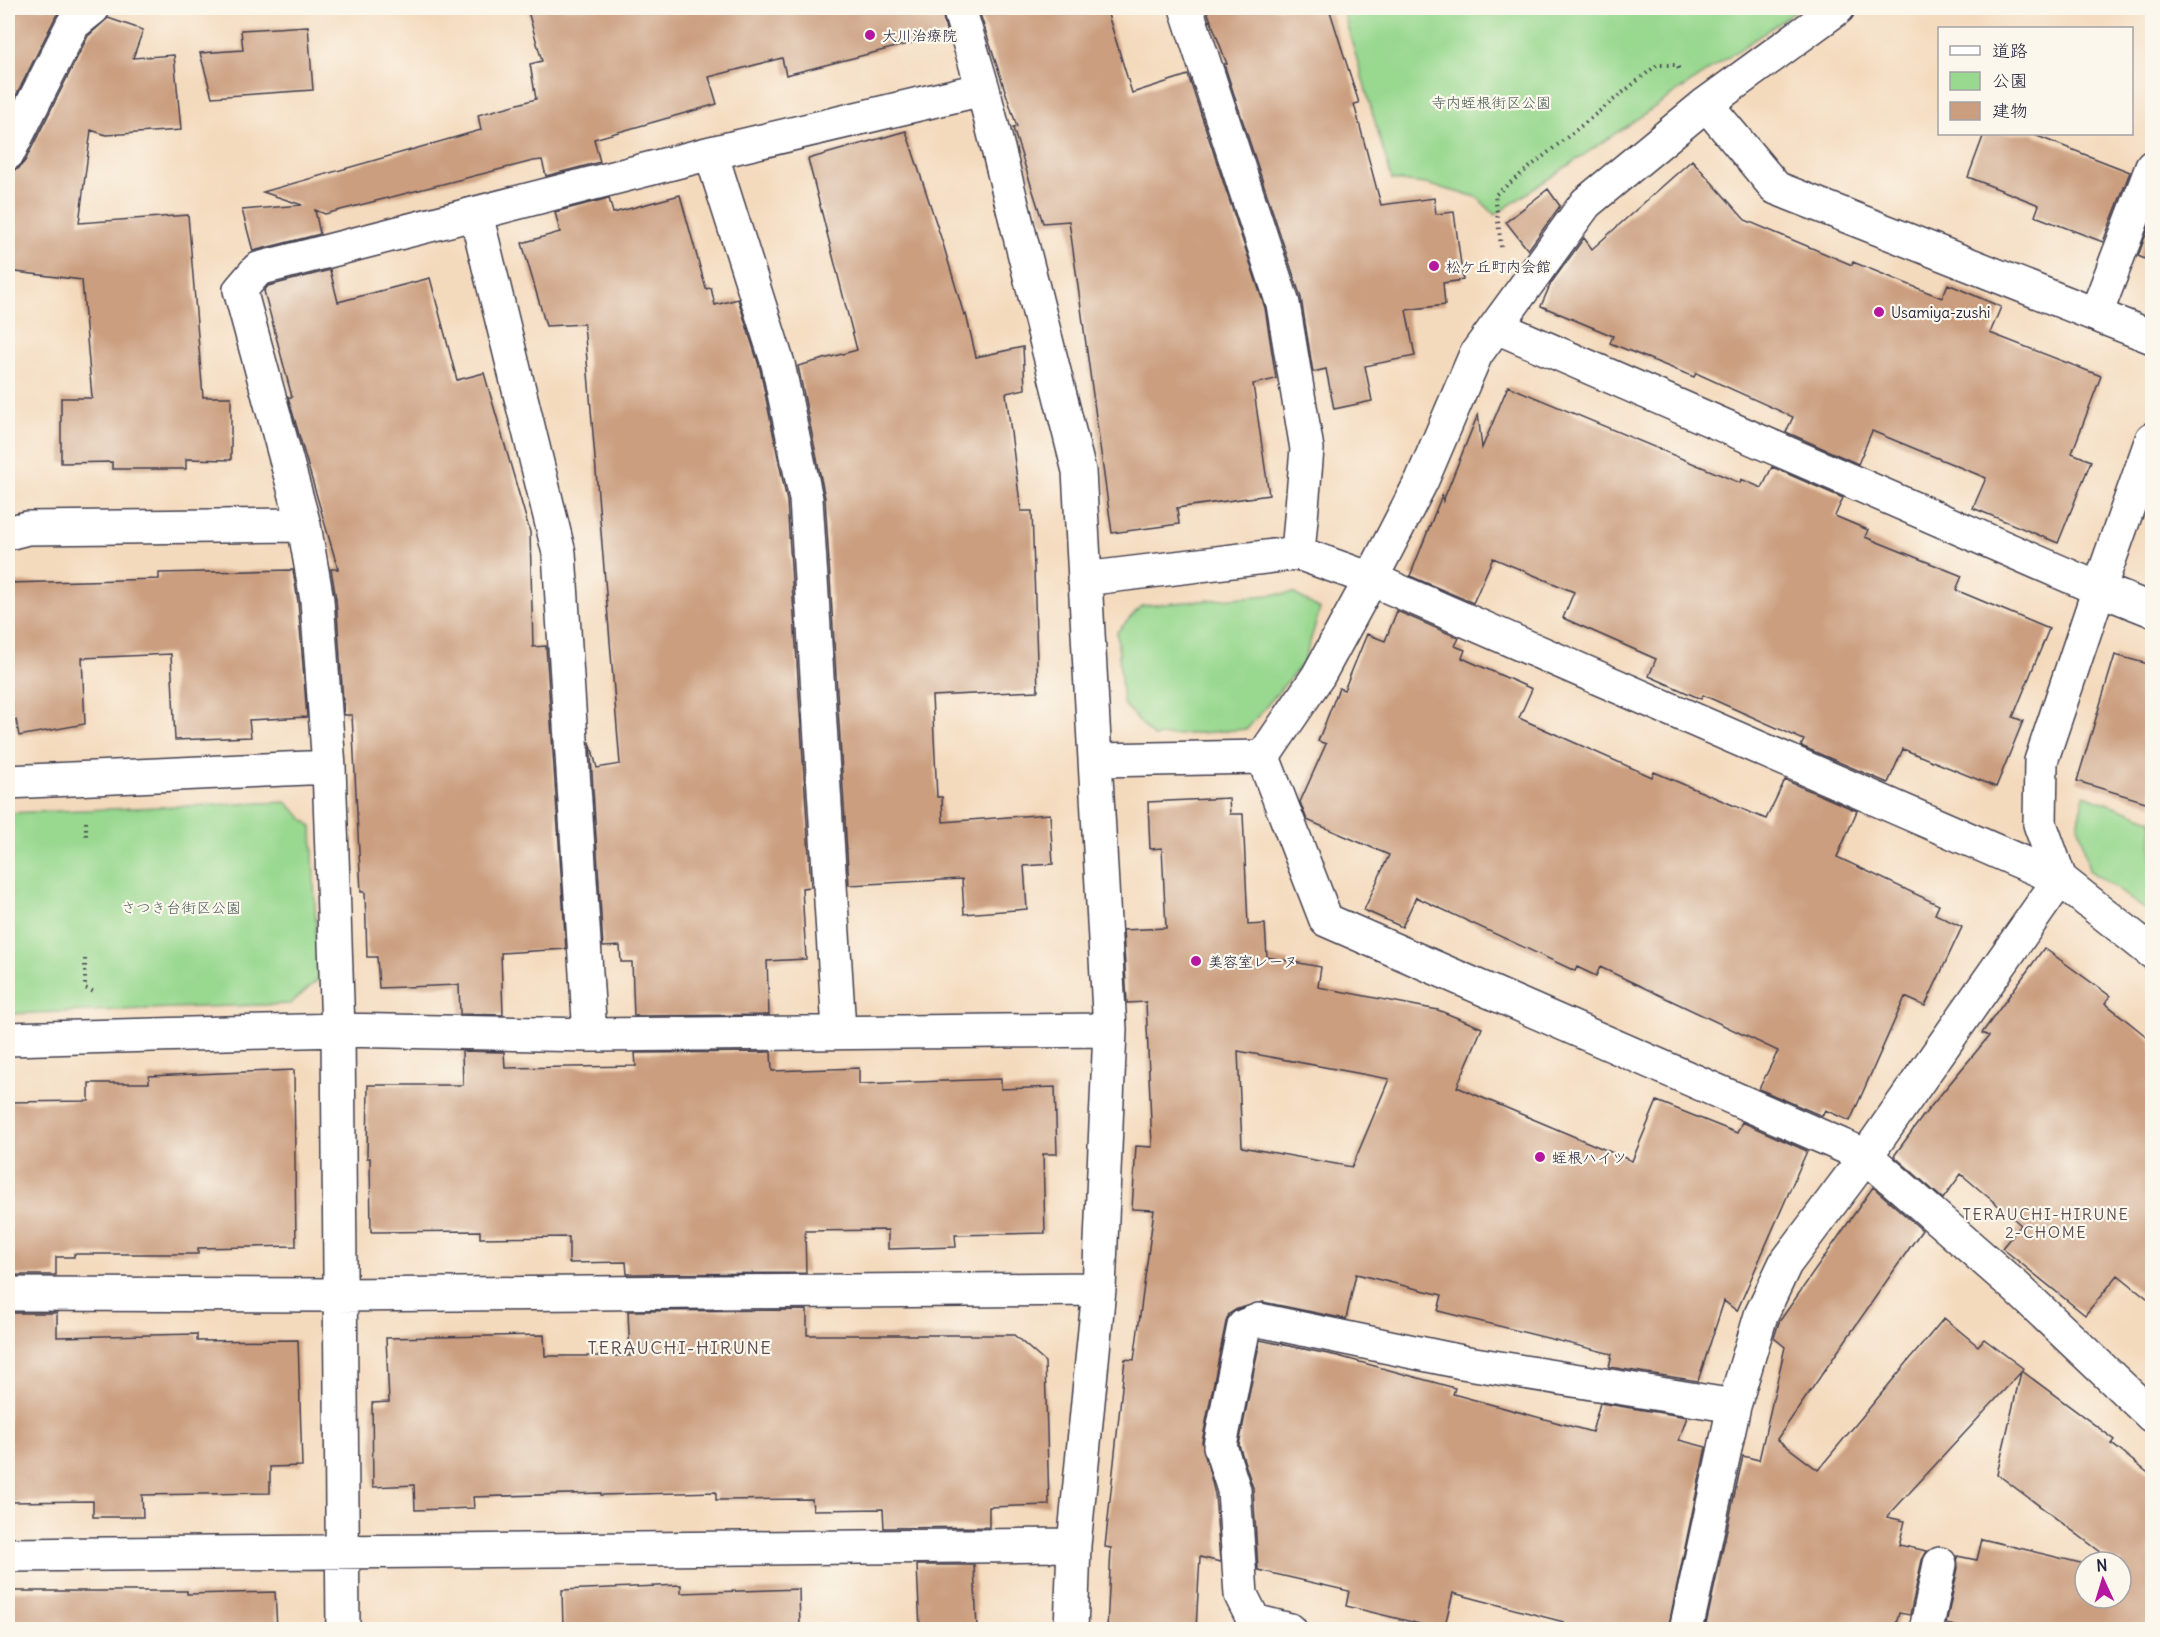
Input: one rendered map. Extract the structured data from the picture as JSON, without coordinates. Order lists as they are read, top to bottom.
{
  "districts": ["TERAUCHI-HIRUNE 2-CHOME", "TERAUCHI-HIRUNE"],
  "parks": ["寺内蛭根街区公園", "さつき台街区公園"],
  "places": [
    "大川治療院",
    "松ケ丘町内会館",
    "Usamiya-zushi",
    "美容室レーヌ",
    "蛭根ハイツ"
  ],
  "legend": ["道路", "公園", "建物"],
  "north": "top"
}
